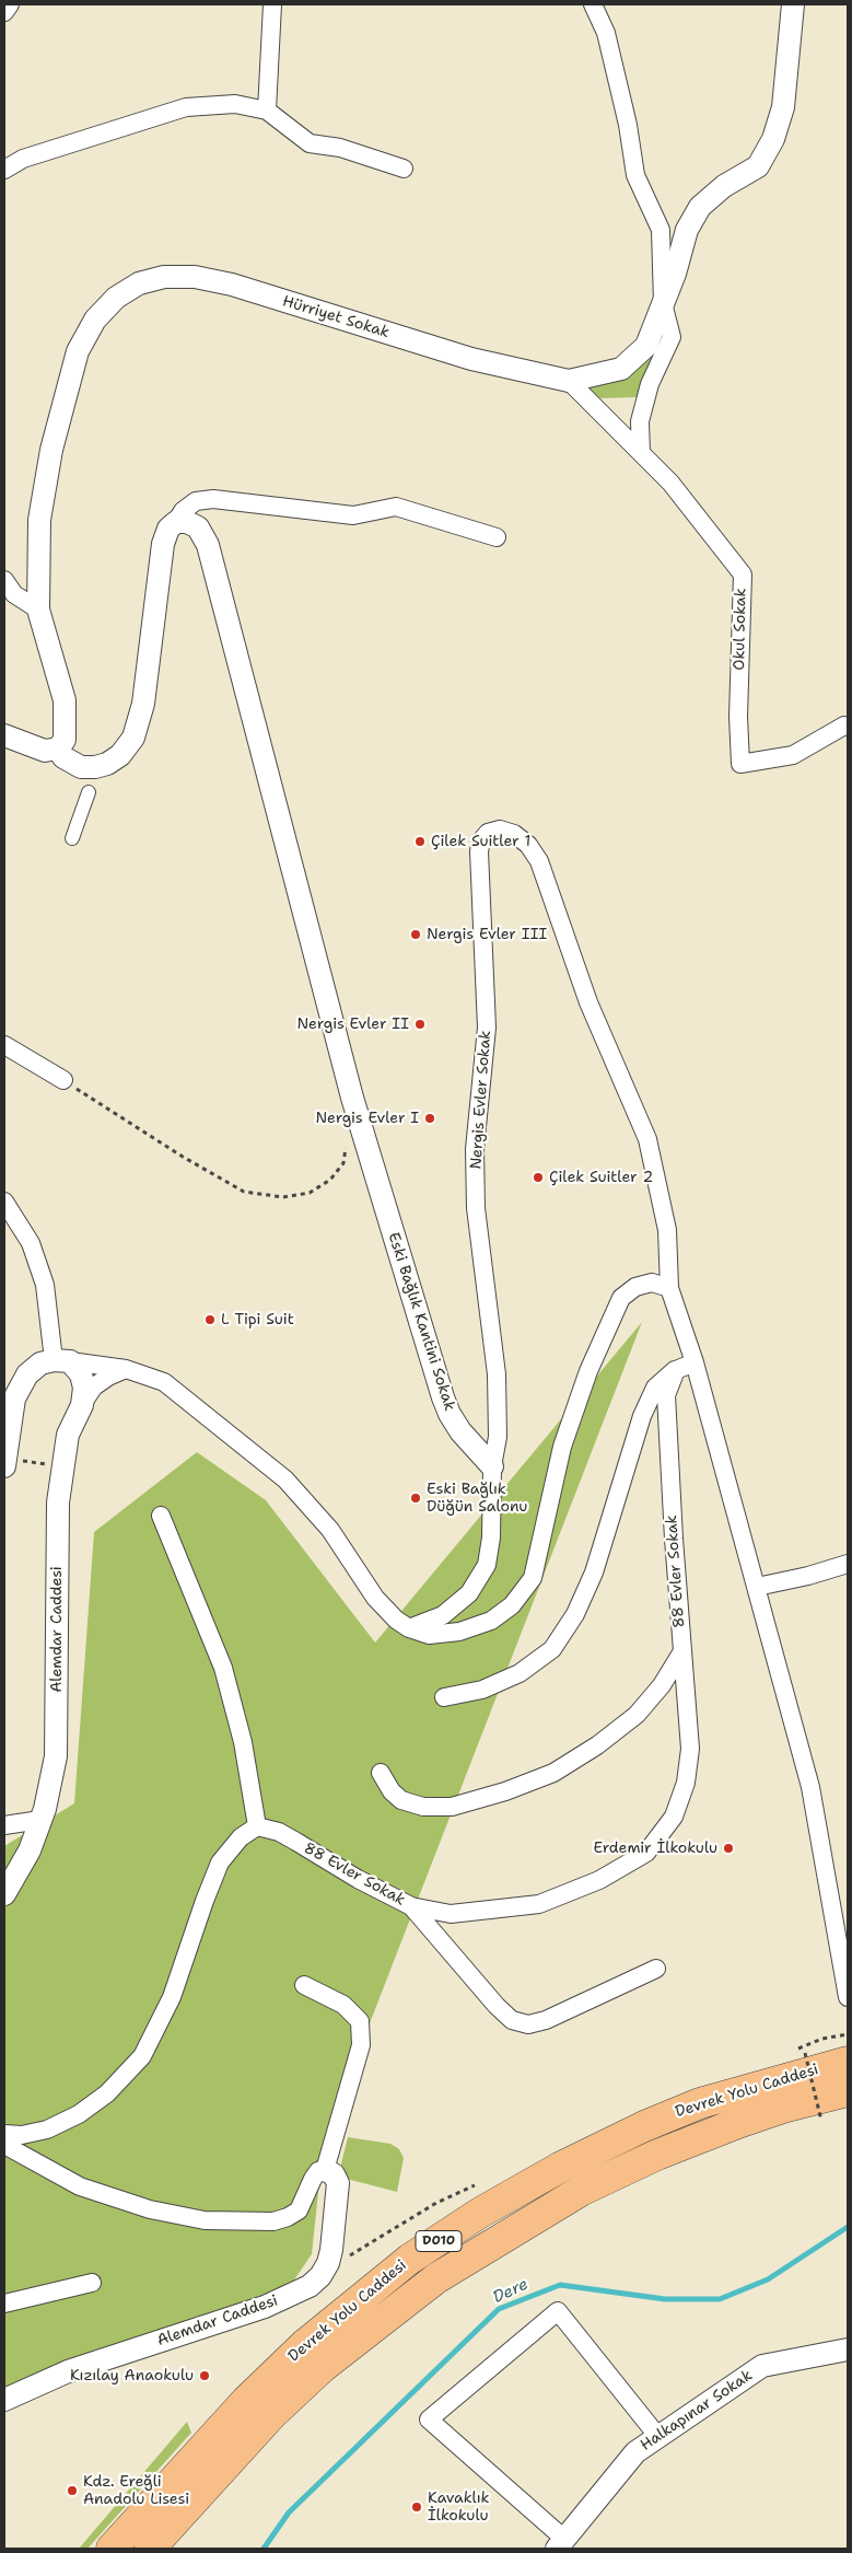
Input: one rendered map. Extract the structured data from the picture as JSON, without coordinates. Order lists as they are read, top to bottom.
{
  "streets": {
    "highway": ["Devrek Yolu Caddesi", "D010"],
    "street": [
      "Hürriyet Sokak",
      "Okul Sokak",
      "Nergis Evler Sokak",
      "Eski Bağlık Kantini Sokak",
      "88 Evler Sokak",
      "Alemdar Caddesi",
      "Halkapınar Sokak"
    ]
  },
  "crossings": [
    ["Hürriyet Sokak", "Okul Sokak"],
    ["Nergis Evler Sokak", "Eski Bağlık Kantini Sokak"]
  ],
  "water": ["Dere"],
  "places": [
    "Çilek Suitler 1",
    "Nergis Evler III",
    "Nergis Evler II",
    "Nergis Evler I",
    "Çilek Suitler 2",
    "L Tipi Suit",
    "Eski Bağlık Düğün Salonu",
    "Erdemir İlkokulu",
    "Kızılay Anaokulu",
    "Kdz. Ereğli Anadolu Lisesi",
    "Kavaklık İlkokulu"
  ]
}
